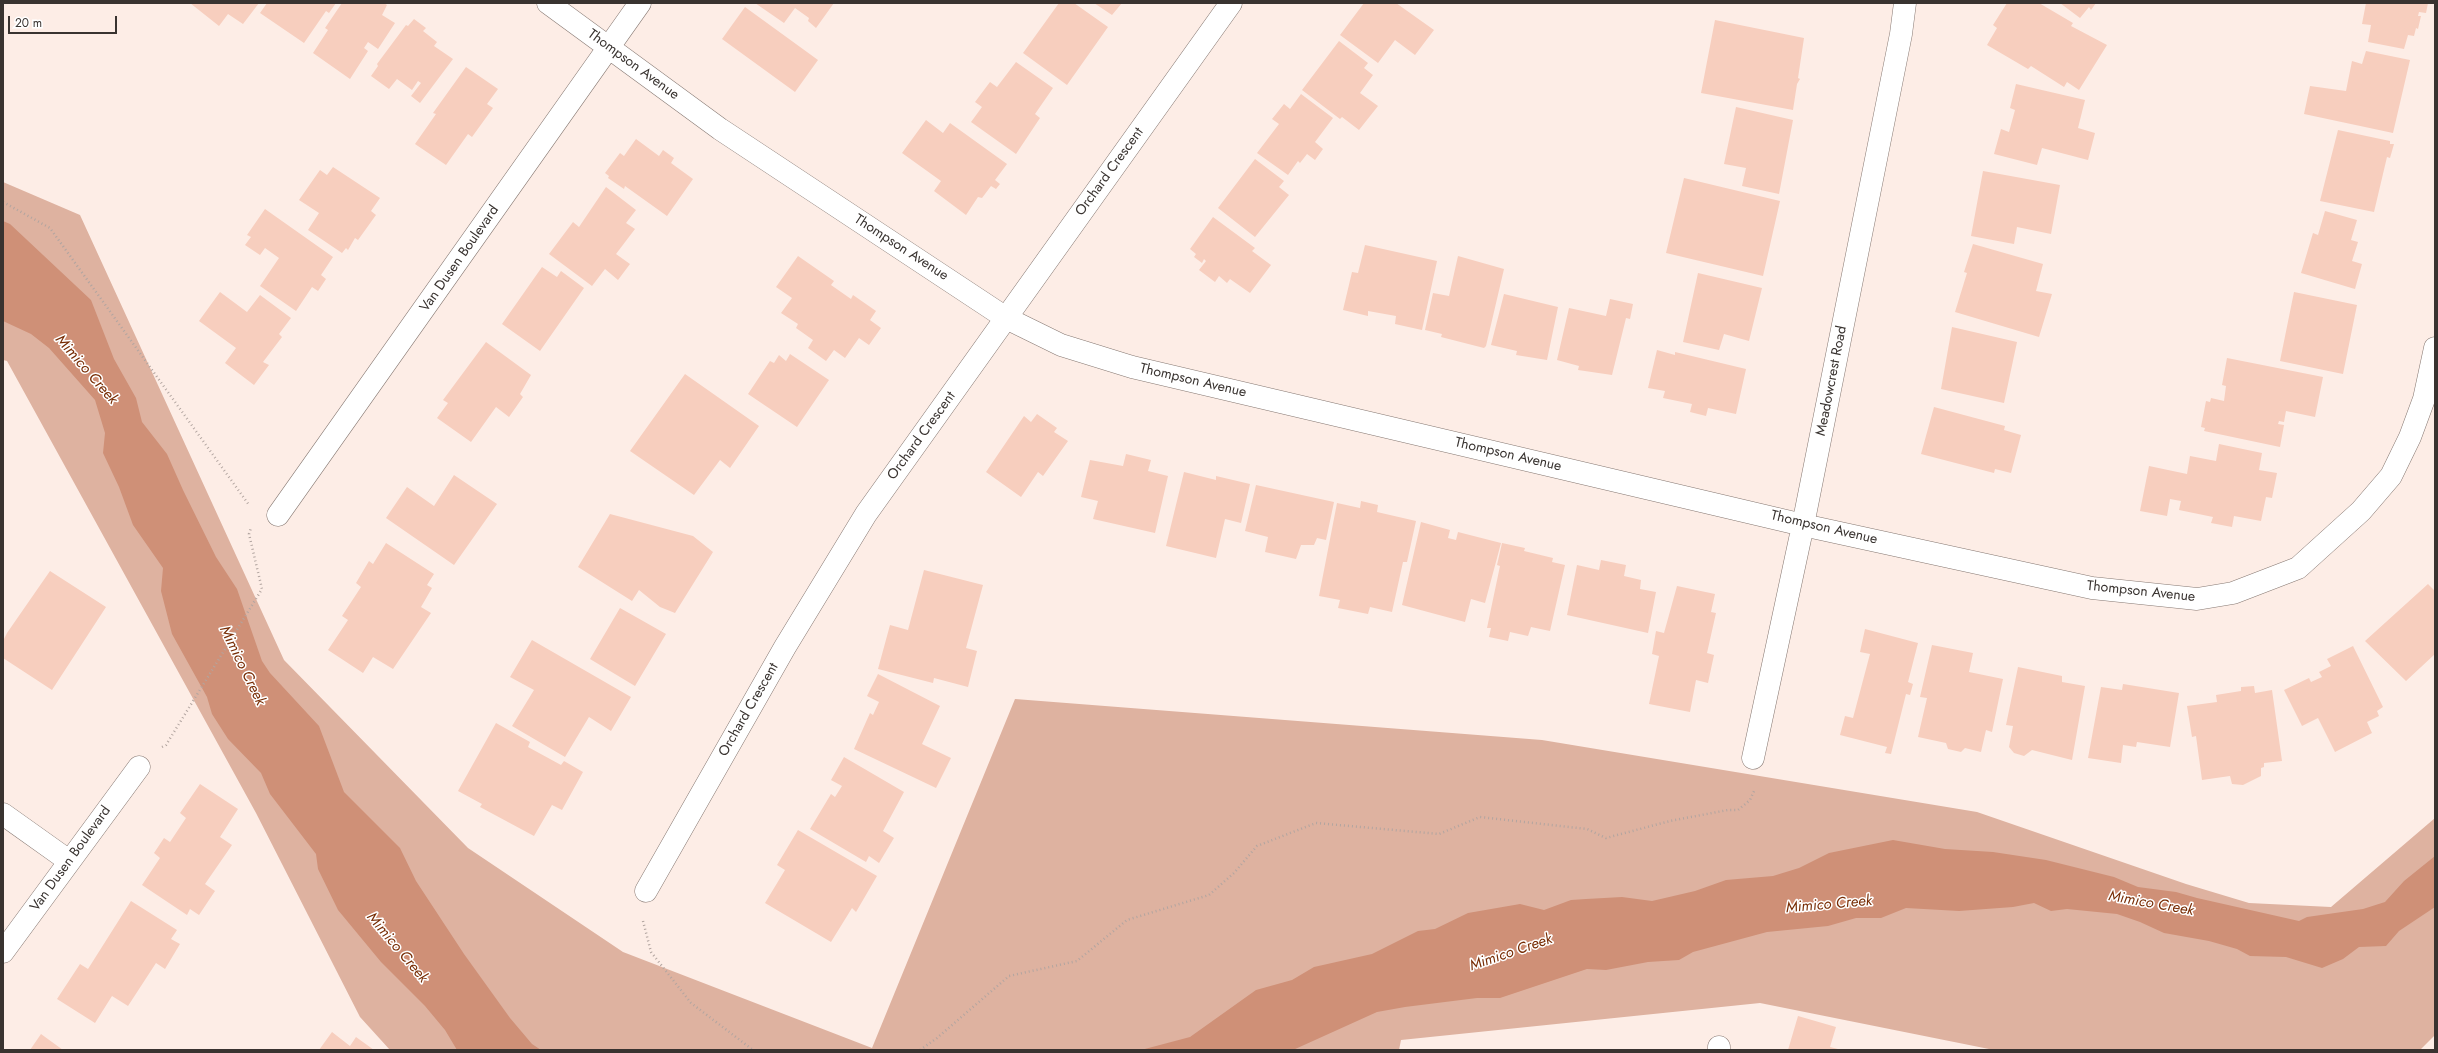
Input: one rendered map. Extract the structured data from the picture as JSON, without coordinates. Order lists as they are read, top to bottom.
{
  "streets": {
    "street": [
      "Thompson Avenue",
      "Orchard Crescent",
      "Van Dusen Boulevard",
      "Meadowcrest Road"
    ]
  },
  "crossings": [
    ["Thompson Avenue", "Orchard Crescent"],
    ["Thompson Avenue", "Van Dusen Boulevard"],
    ["Thompson Avenue", "Meadowcrest Road"]
  ],
  "water": ["Mimico Creek"],
  "scale_bar": "20 m"
}
